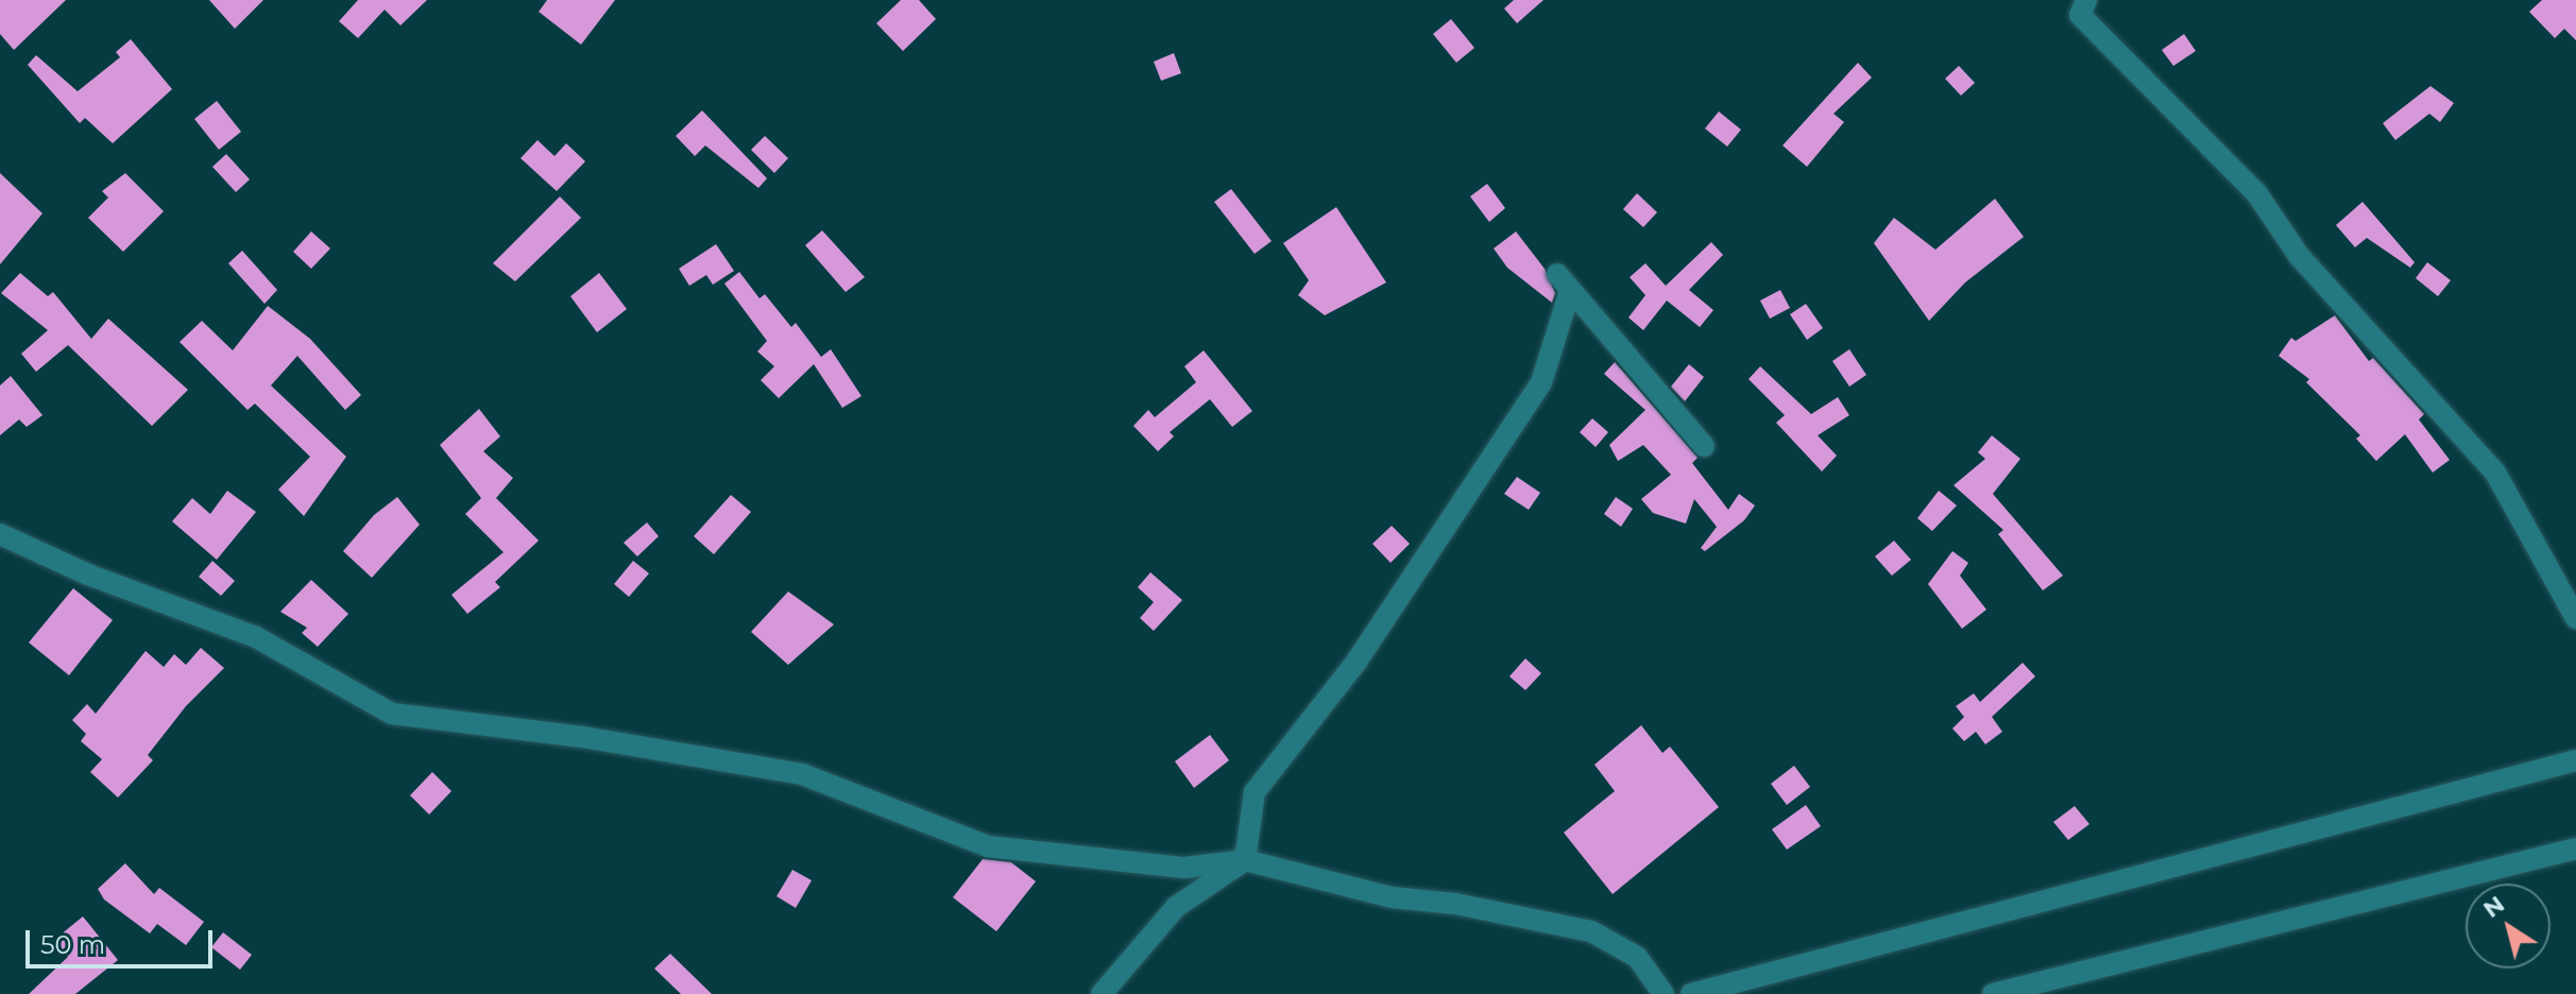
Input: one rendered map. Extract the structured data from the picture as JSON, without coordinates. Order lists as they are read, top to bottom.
{
  "scale_bar": "50 m",
  "north": "top left"
}
